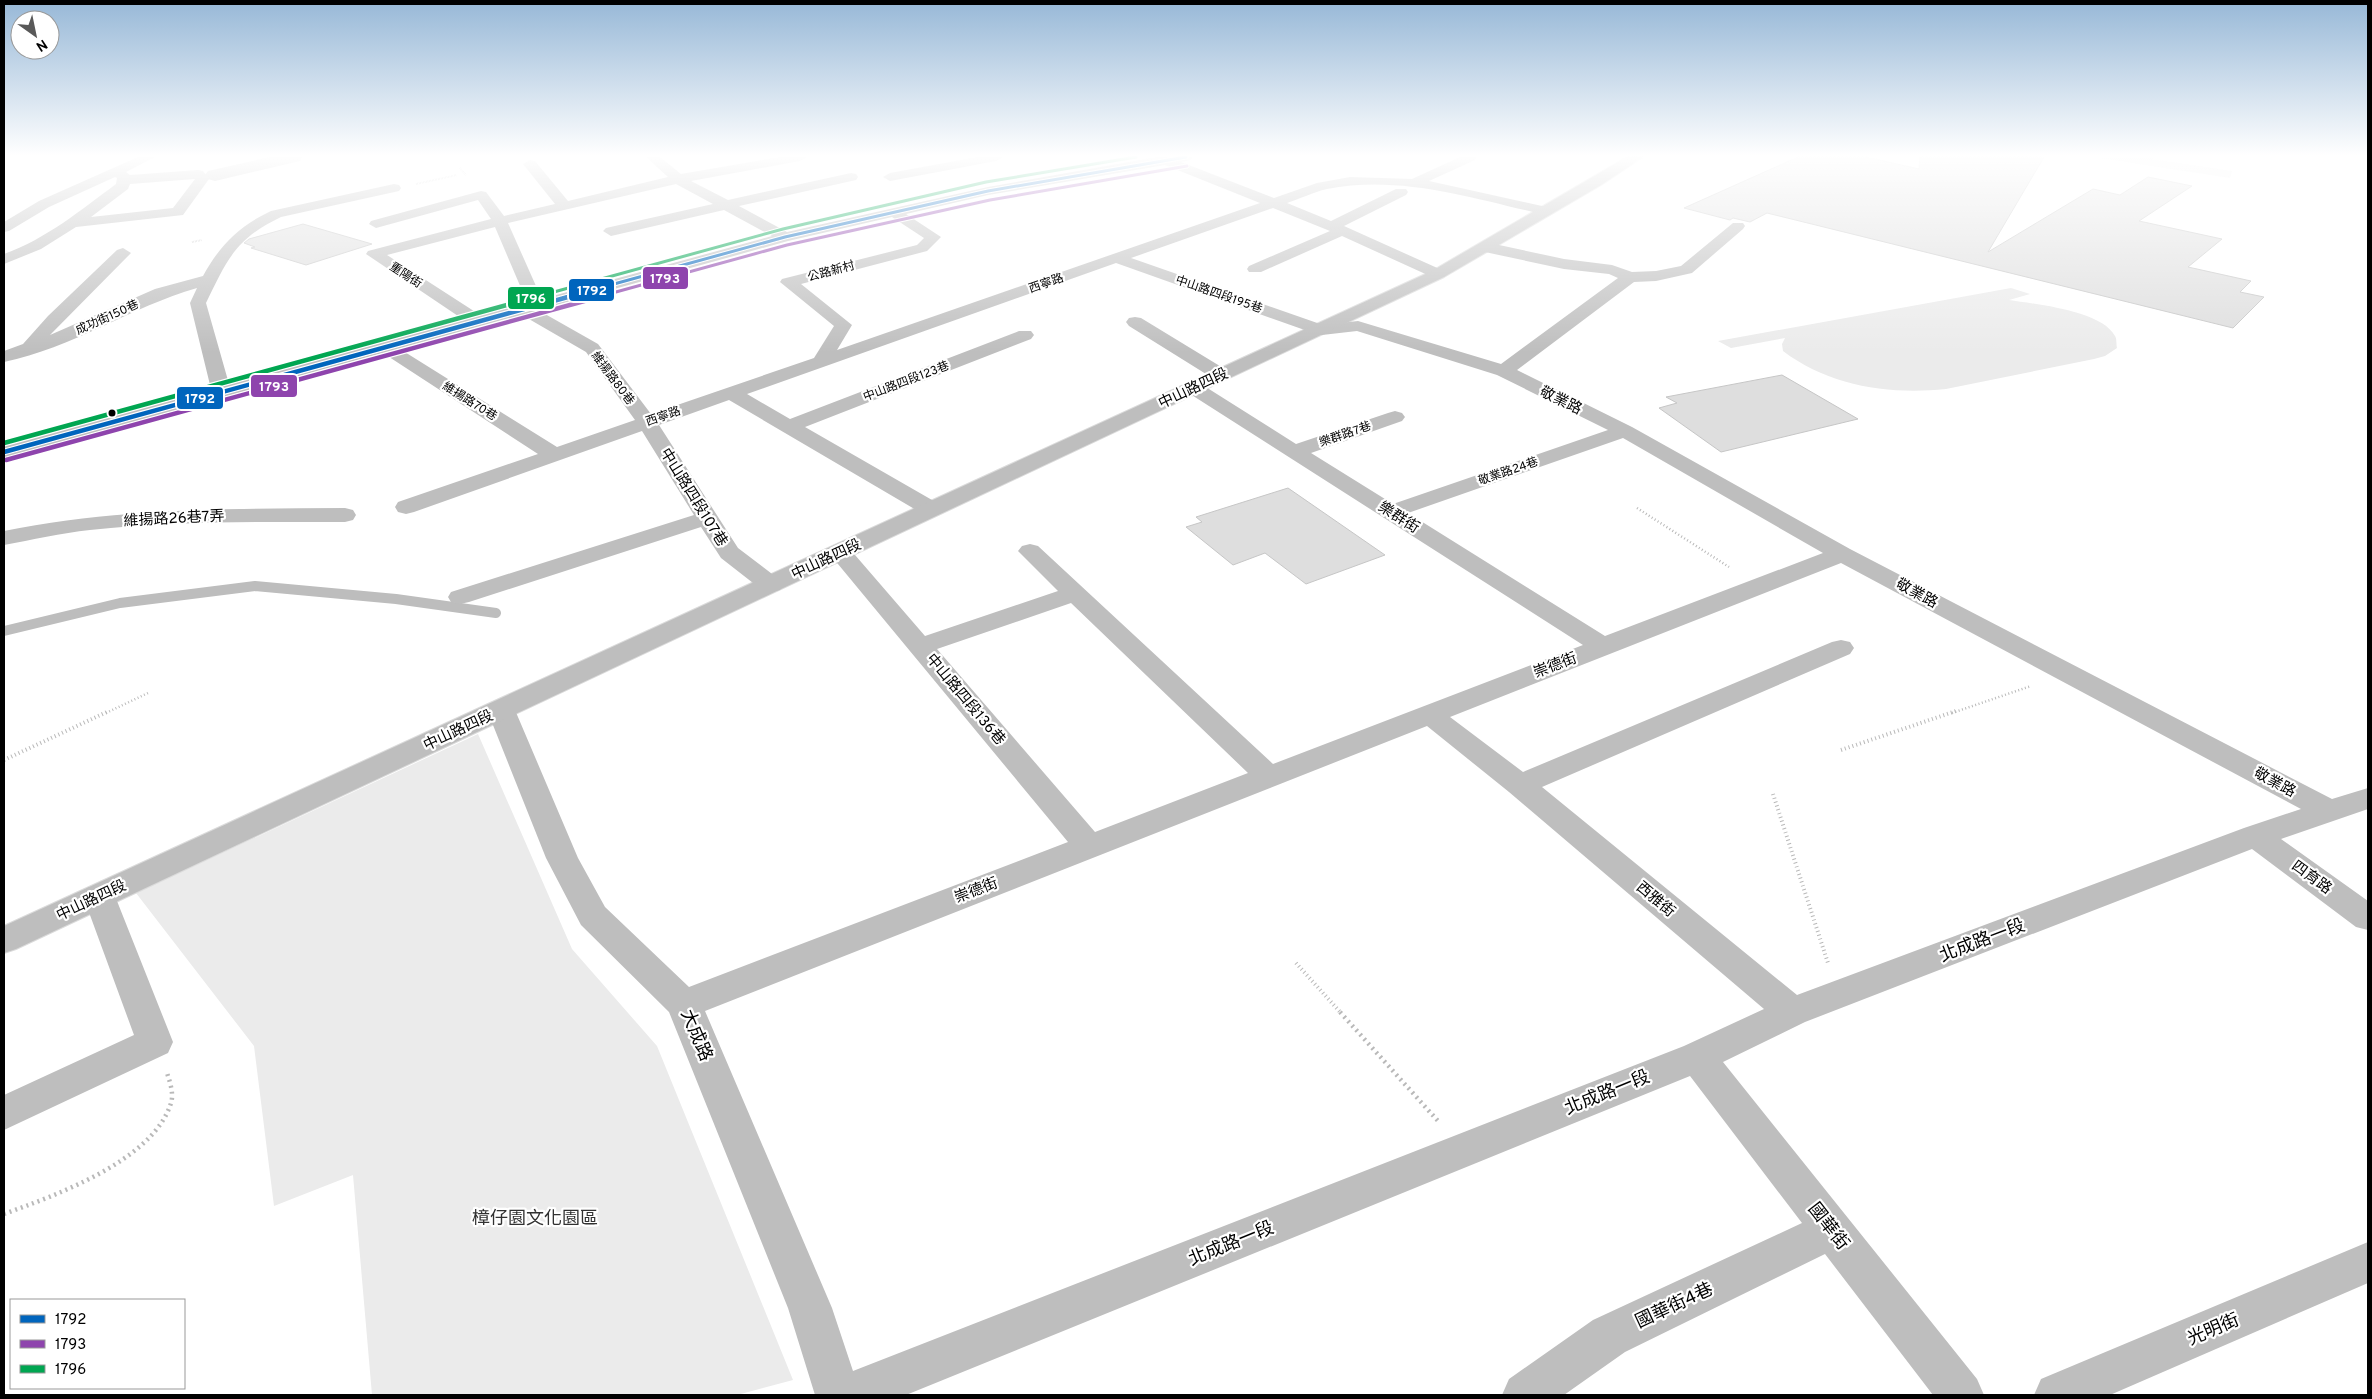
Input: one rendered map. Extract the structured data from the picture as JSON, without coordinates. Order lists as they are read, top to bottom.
{
  "streets": {
    "street": [
      "公路新村",
      "重陽街",
      "西寧路",
      "中山路四段195巷",
      "成功街150巷",
      "維揚路80巷",
      "中山路四段123巷",
      "中山路四段",
      "敬業路",
      "維揚路70巷",
      "樂群路7巷",
      "敬業路24巷",
      "中山路四段107巷",
      "樂群街",
      "維揚路26巷7弄",
      "崇德街",
      "中山路四段136巷",
      "四育路",
      "西雅街",
      "北成路一段",
      "大成路",
      "國華街",
      "國華街4巷",
      "光明街"
    ]
  },
  "crossings": [
    ["公路新村", "西寧路"],
    ["西寧路", "中山路四段195巷"],
    ["西寧路", "維揚路80巷"],
    ["西寧路", "維揚路70巷"],
    ["西寧路", "中山路四段107巷"],
    ["中山路四段195巷", "中山路四段"],
    ["中山路四段195巷", "敬業路"],
    ["維揚路80巷", "中山路四段107巷"],
    ["中山路四段", "敬業路"],
    ["中山路四段", "中山路四段107巷"],
    ["中山路四段", "樂群街"],
    ["中山路四段", "中山路四段136巷"],
    ["中山路四段", "大成路"],
    ["敬業路", "敬業路24巷"],
    ["敬業路", "崇德街"],
    ["敬業路", "北成路一段"],
    ["樂群路7巷", "樂群街"],
    ["敬業路24巷", "樂群街"],
    ["樂群街", "崇德街"],
    ["崇德街", "中山路四段136巷"],
    ["崇德街", "西雅街"],
    ["崇德街", "大成路"],
    ["四育路", "北成路一段"],
    ["西雅街", "北成路一段"],
    ["北成路一段", "國華街"],
    ["國華街", "國華街4巷"]
  ],
  "parks": ["樟仔園文化園區"],
  "lines": ["transit line 1792", "transit line 1793", "transit line 1796"],
  "legend": ["1792", "1793", "1796"],
  "north": "bottom right"
}
